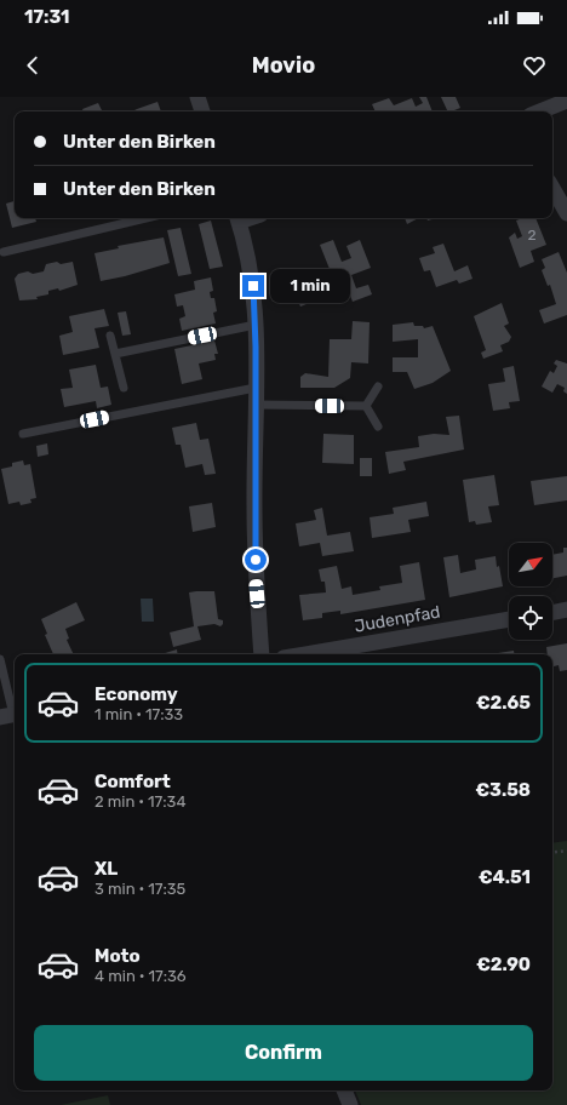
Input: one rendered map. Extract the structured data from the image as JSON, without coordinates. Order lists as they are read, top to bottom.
{
  "streets": {
    "street": ["Judenpfad"]
  },
  "house_numbers": ["2"],
  "north": "top right",
  "page": {
    "status": "17:31",
    "header": "Movio",
    "banner": ["Unter den Birken", "Unter den Birken"],
    "bubble": "1 min",
    "list": [
      {
        "name": "Economy",
        "note": "1 min · 17:33",
        "value": "€2.65"
      },
      {
        "name": "Comfort",
        "note": "2 min · 17:34",
        "value": "€3.58"
      },
      {
        "name": "XL",
        "note": "3 min · 17:35",
        "value": "€4.51"
      },
      {
        "name": "Moto",
        "note": "4 min · 17:36",
        "value": "€2.90"
      }
    ],
    "buttons": "Confirm"
  }
}
